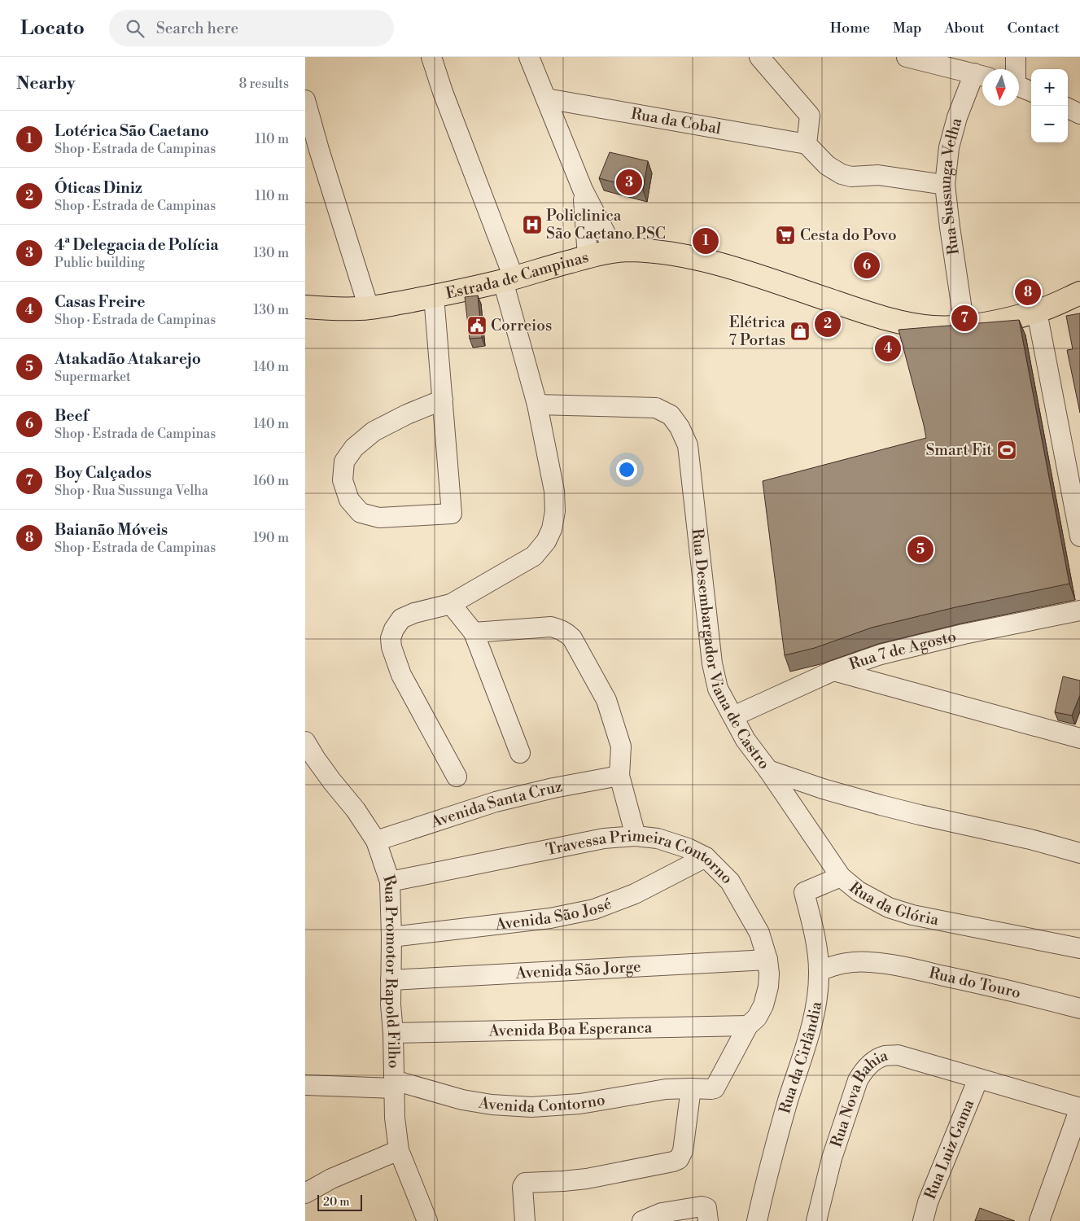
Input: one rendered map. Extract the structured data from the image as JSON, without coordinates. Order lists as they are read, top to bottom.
{
  "streets": {
    "main road": ["Estrada de Campinas"],
    "street": [
      "Rua da Cobal",
      "Rua Sussunga Velha",
      "Rua Desembargador Viana de Castro",
      "Rua 7 de Agosto",
      "Avenida Santa Cruz",
      "Travessa Primeira Contorno",
      "Rua da Glória",
      "Avenida São José",
      "Avenida São Jorge",
      "Rua Promotor Rapold Filho",
      "Rua do Touro",
      "Avenida Boa Esperanca",
      "Rua da Cirlândia",
      "Avenida Contorno",
      "Rua Nova Bahia",
      "Rua Luiz Gama"
    ]
  },
  "crossings": [
    ["Rua Sussunga Velha", "Estrada de Campinas"],
    ["Rua Desembargador Viana de Castro", "Rua 7 de Agosto"],
    ["Rua Desembargador Viana de Castro", "Rua da Glória"],
    ["Avenida Santa Cruz", "Rua Promotor Rapold Filho"],
    ["Travessa Primeira Contorno", "Avenida São José"],
    ["Travessa Primeira Contorno", "Avenida São Jorge"],
    ["Travessa Primeira Contorno", "Rua Promotor Rapold Filho"],
    ["Travessa Primeira Contorno", "Avenida Boa Esperanca"],
    ["Travessa Primeira Contorno", "Avenida Contorno"],
    ["Rua da Glória", "Rua da Cirlândia"],
    ["Avenida São José", "Rua Promotor Rapold Filho"],
    ["Avenida São Jorge", "Rua Promotor Rapold Filho"],
    ["Rua Promotor Rapold Filho", "Avenida Boa Esperanca"],
    ["Rua Promotor Rapold Filho", "Avenida Contorno"],
    ["Rua do Touro", "Rua da Cirlândia"],
    ["Avenida Boa Esperanca", "Avenida Contorno"],
    ["Rua Nova Bahia", "Rua Luiz Gama"]
  ],
  "places": {
    "hospital": ["Policlinica São Caetano PSC"],
    "supermarket": ["Cesta do Povo"],
    "public building": ["Correios"],
    "shop": ["Elétrica 7 Portas"],
    "sports": ["Smart Fit"]
  },
  "scale_bar": "20 m",
  "north": "bottom",
  "page": {
    "header": "Locato",
    "search": "Search here",
    "nav": [
      "Home",
      "Map",
      "About",
      "Contact"
    ],
    "heading": ["Nearby", "8 results"],
    "map_buttons": ["+", "−"],
    "list": [
      {
        "mark": "1",
        "name": "Lotérica São Caetano",
        "note": "Shop · Estrada de Campinas",
        "value": "110 m"
      },
      {
        "mark": "2",
        "name": "Óticas Diniz",
        "note": "Shop · Estrada de Campinas",
        "value": "110 m"
      },
      {
        "mark": "3",
        "name": "4ª Delegacia de Polícia",
        "note": "Public building",
        "value": "130 m"
      },
      {
        "mark": "4",
        "name": "Casas Freire",
        "note": "Shop · Estrada de Campinas",
        "value": "130 m"
      },
      {
        "mark": "5",
        "name": "Atakadão Atakarejo",
        "note": "Supermarket",
        "value": "140 m"
      },
      {
        "mark": "6",
        "name": "Beef",
        "note": "Shop · Estrada de Campinas",
        "value": "140 m"
      },
      {
        "mark": "7",
        "name": "Boy Calçados",
        "note": "Shop · Rua Sussunga Velha",
        "value": "160 m"
      },
      {
        "mark": "8",
        "name": "Baianão Móveis",
        "note": "Shop · Estrada de Campinas",
        "value": "190 m"
      }
    ],
    "pins": [
      "3",
      "1",
      "6",
      "8",
      "7",
      "2",
      "4",
      "5"
    ],
    "scale": "20 m"
  }
}
